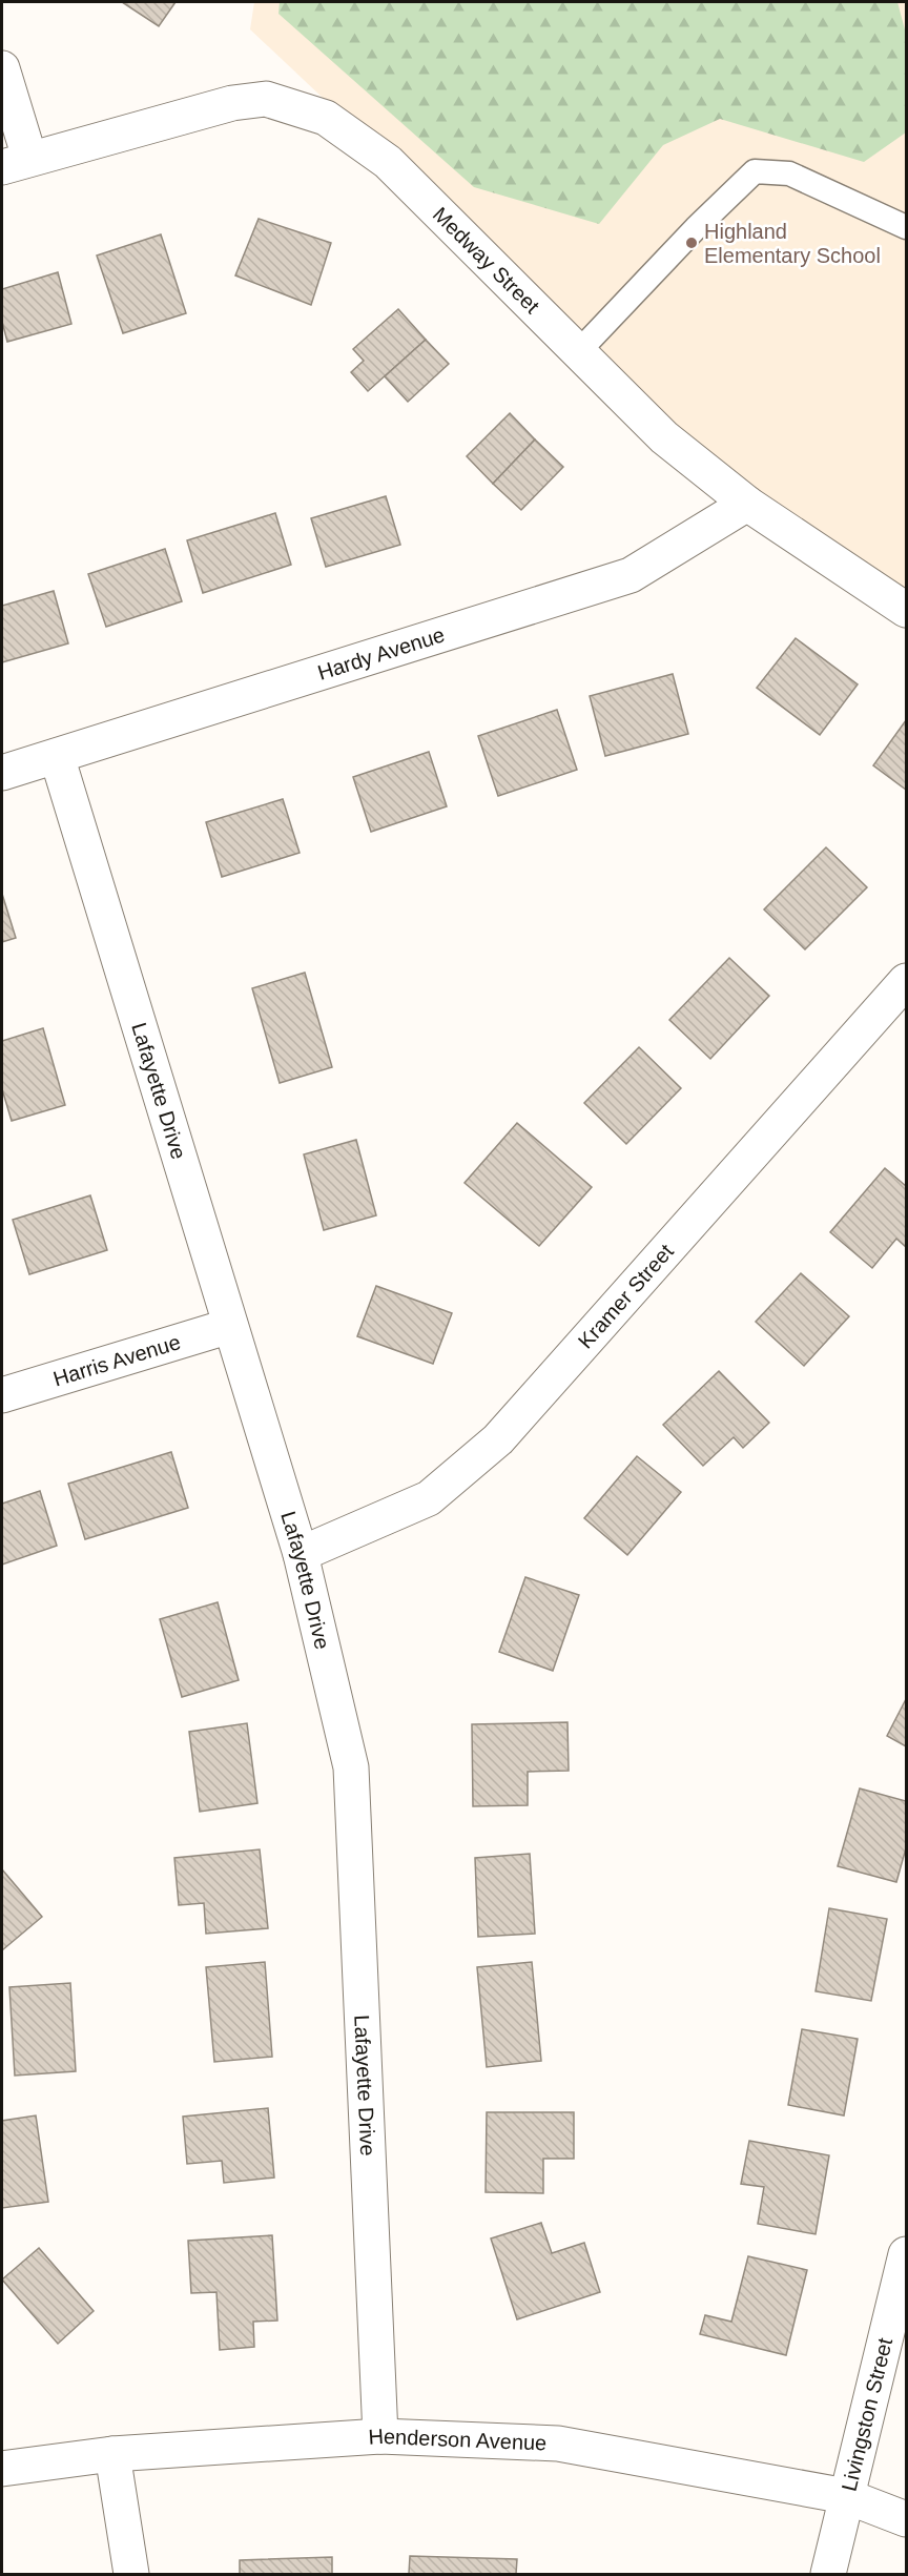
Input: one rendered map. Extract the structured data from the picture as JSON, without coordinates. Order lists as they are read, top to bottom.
{
  "streets": {
    "street": [
      "Medway Street",
      "Hardy Avenue",
      "Lafayette Drive",
      "Kramer Street",
      "Harris Avenue",
      "Livingston Street",
      "Henderson Avenue"
    ]
  },
  "crossings": [
    ["Medway Street", "Hardy Avenue"],
    ["Hardy Avenue", "Lafayette Drive"],
    ["Lafayette Drive", "Kramer Street"],
    ["Lafayette Drive", "Harris Avenue"],
    ["Lafayette Drive", "Henderson Avenue"],
    ["Livingston Street", "Henderson Avenue"]
  ],
  "places": ["Highland Elementary School"]
}
